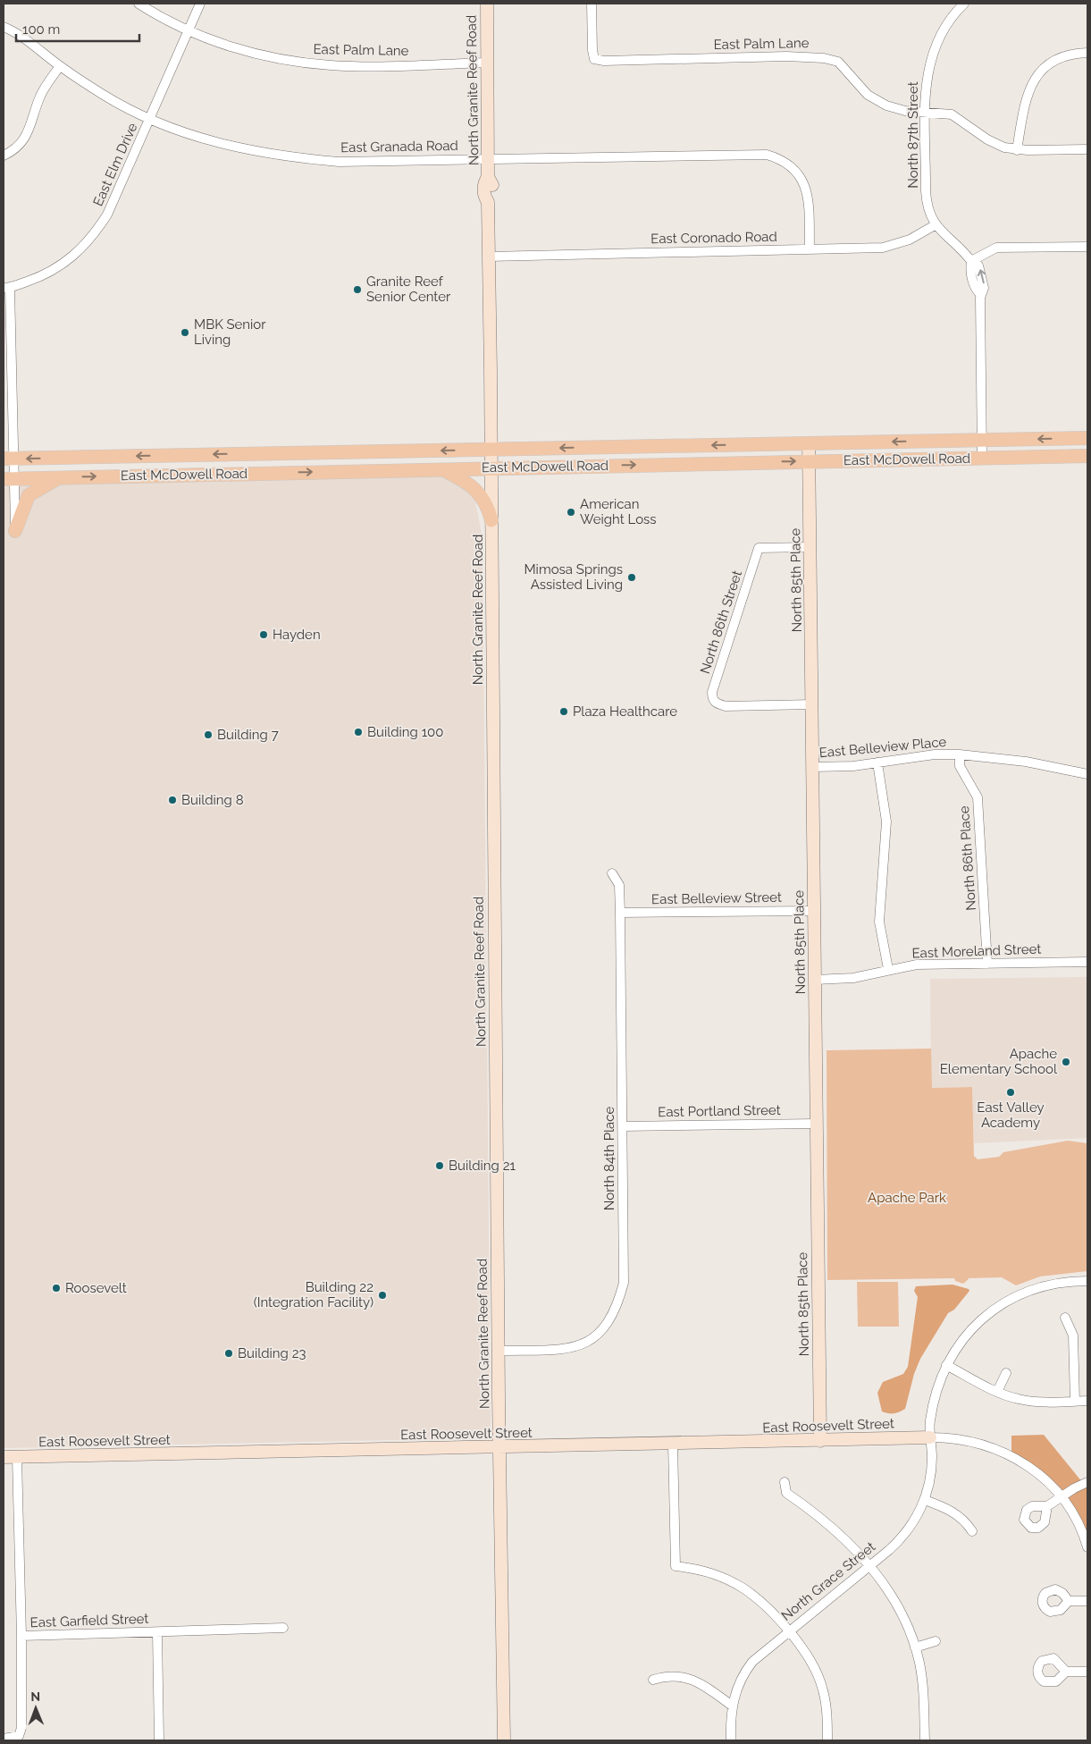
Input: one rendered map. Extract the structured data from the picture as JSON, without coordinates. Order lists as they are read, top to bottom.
{
  "streets": {
    "main road": ["East McDowell Road"],
    "street": [
      "East Palm Lane",
      "North Granite Reef Road",
      "North 87th Street",
      "East Granada Road",
      "East Elm Drive",
      "East Coronado Road",
      "North 85th Place",
      "North 86th Street",
      "East Belleview Place",
      "North 86th Place",
      "East Belleview Street",
      "East Moreland Street",
      "East Portland Street",
      "North 84th Place",
      "East Roosevelt Street",
      "North Grace Street",
      "East Garfield Street"
    ]
  },
  "crossings": [
    ["East Palm Lane", "North Granite Reef Road"],
    ["East Palm Lane", "North 87th Street"],
    ["East Palm Lane", "East Elm Drive"],
    ["North Granite Reef Road", "East Granada Road"],
    ["North Granite Reef Road", "East Coronado Road"],
    ["North Granite Reef Road", "East McDowell Road"],
    ["North Granite Reef Road", "North 84th Place"],
    ["North Granite Reef Road", "East Roosevelt Street"],
    ["North 87th Street", "East Coronado Road"],
    ["North 87th Street", "East McDowell Road"],
    ["East Granada Road", "East Elm Drive"],
    ["East Granada Road", "East Coronado Road"],
    ["East McDowell Road", "North 85th Place"],
    ["North 85th Place", "North 86th Street"],
    ["North 85th Place", "East Belleview Place"],
    ["North 85th Place", "East Belleview Street"],
    ["North 85th Place", "East Moreland Street"],
    ["North 85th Place", "East Portland Street"],
    ["North 85th Place", "East Roosevelt Street"],
    ["East Belleview Place", "North 86th Place"],
    ["North 86th Place", "East Moreland Street"],
    ["East Belleview Street", "North 84th Place"],
    ["East Portland Street", "North 84th Place"],
    ["East Roosevelt Street", "North Grace Street"]
  ],
  "parks": ["Apache Park"],
  "places": [
    "Granite Reef Senior Center",
    "MBK Senior Living",
    "American Weight Loss",
    "Mimosa Springs Assisted Living",
    "Hayden",
    "Plaza Healthcare",
    "Building 100",
    "Building 7",
    "Building 8",
    "Apache Elementary School",
    "East Valley Academy",
    "Building 21",
    "Roosevelt",
    "Building 22 (Integration Facility)",
    "Building 23"
  ],
  "scale_bar": "100 m",
  "north": "top"
}
